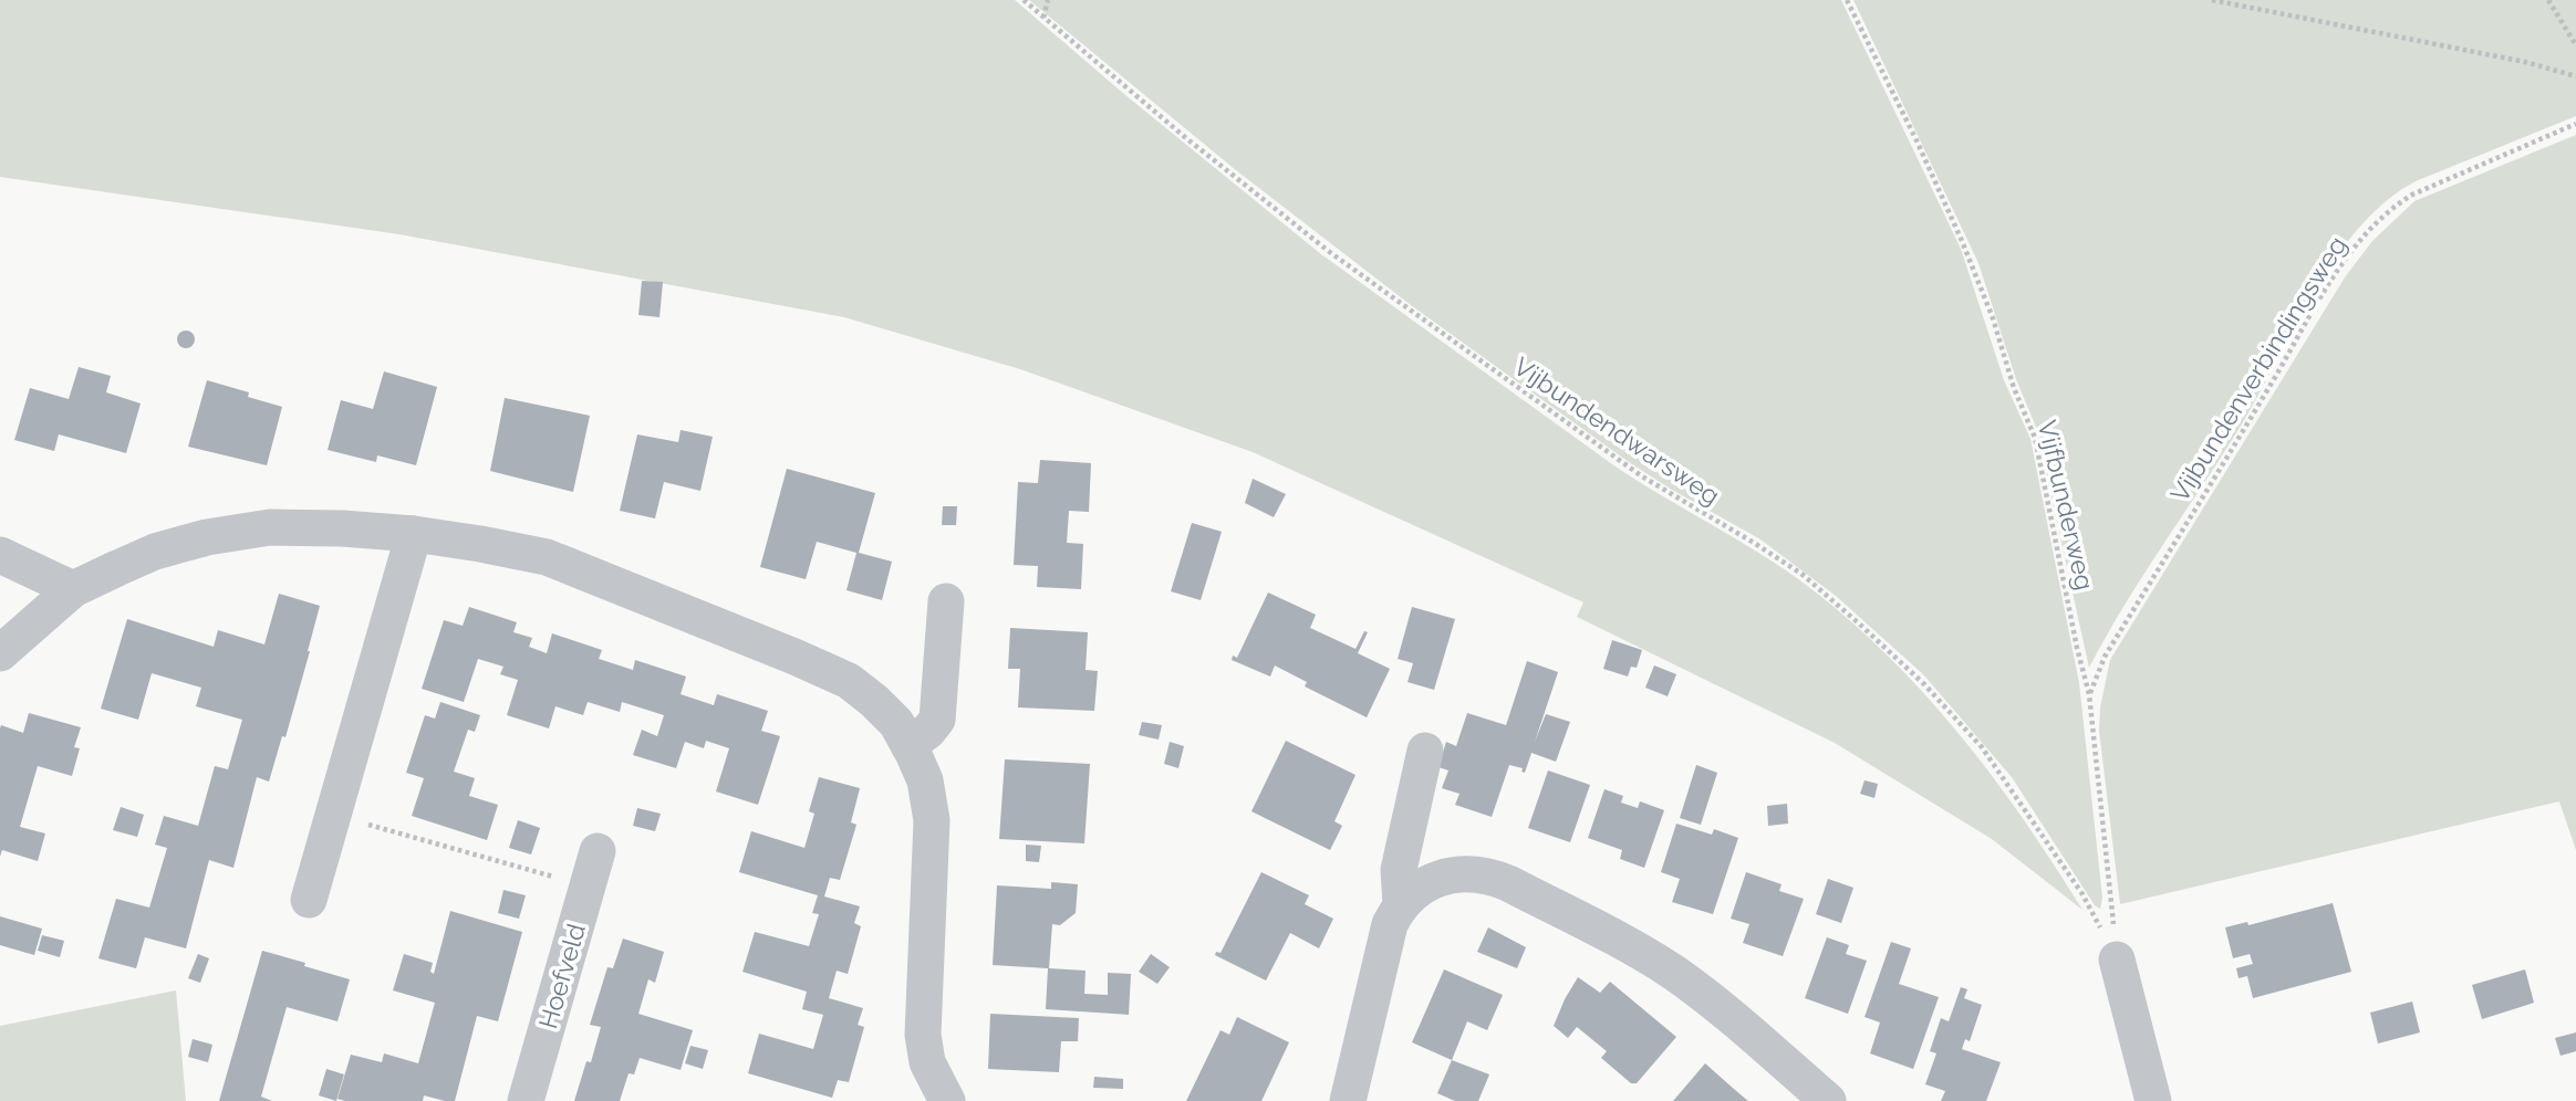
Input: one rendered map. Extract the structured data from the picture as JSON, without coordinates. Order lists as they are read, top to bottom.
{
  "streets": {
    "street": ["Hoefveld"],
    "path": ["Vijbundenverbindingsweg", "Vijbundendwarsweg", "Vijfbunderweg"]
  },
  "crossings": [
    ["Vijbundenverbindingsweg", "Vijfbunderweg"],
    ["Vijbundendwarsweg", "Vijfbunderweg"]
  ]
}
